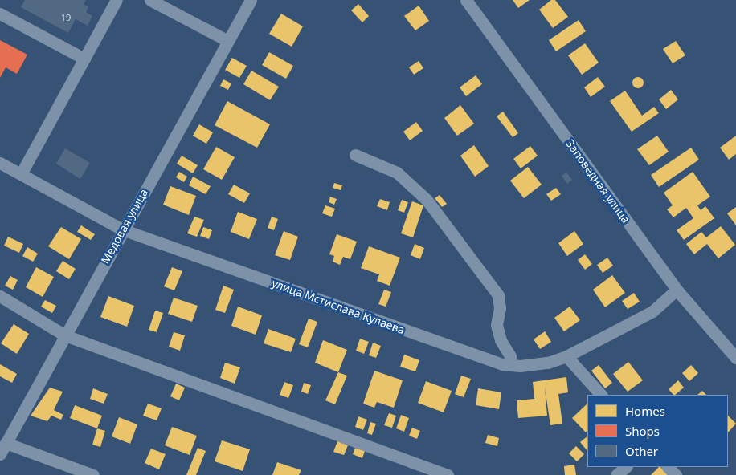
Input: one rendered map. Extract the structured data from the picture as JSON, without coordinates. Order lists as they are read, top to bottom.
{
  "streets": {
    "street": ["Заповедная улица", "Медовая улица", "улица Мстислава Кулаева"]
  },
  "crossings": [
    ["Заповедная улица", "улица Мстислава Кулаева"],
    ["Медовая улица", "улица Мстислава Кулаева"]
  ],
  "house_numbers": ["19"],
  "legend": ["Homes", "Shops", "Other"]
}
